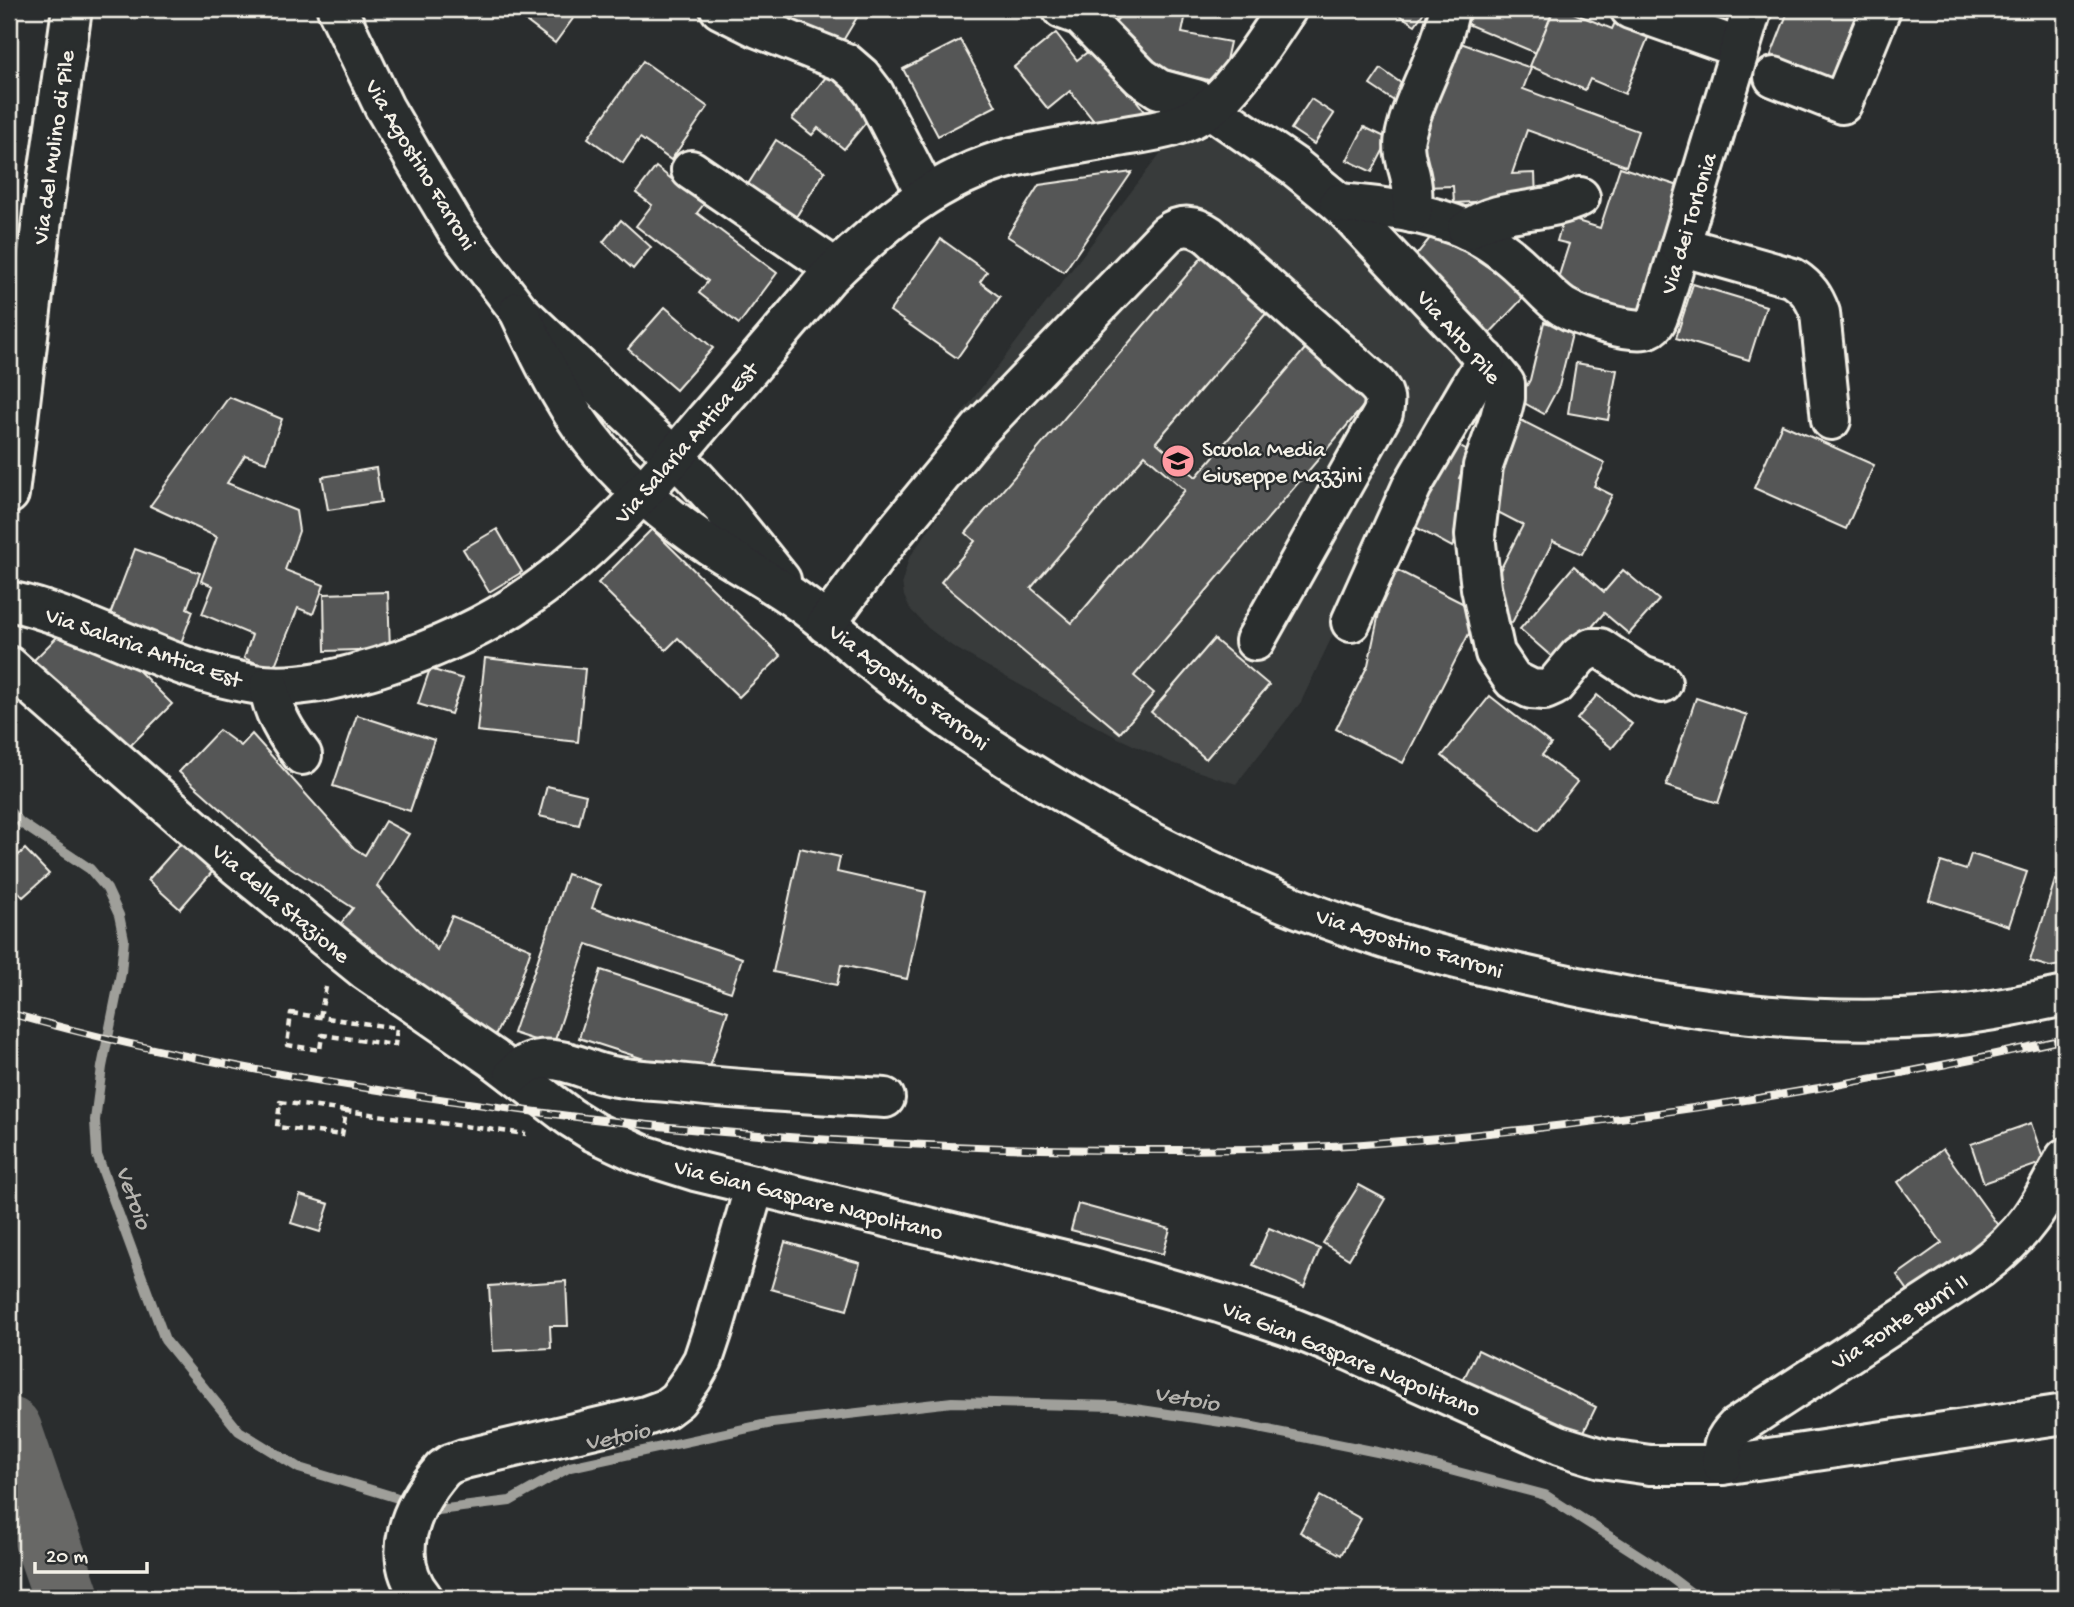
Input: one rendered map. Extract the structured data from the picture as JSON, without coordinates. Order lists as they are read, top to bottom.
{
  "streets": {
    "street": [
      "Via del Mulino di Pile",
      "Via Agostino Farroni",
      "Via dei Torlonia",
      "Via Alto Pile",
      "Via Salaria Antica Est",
      "Via della Stazione",
      "Via Gian Gaspare Napolitano",
      "Via Fonte Burri II"
    ]
  },
  "crossings": [
    ["Via Agostino Farroni", "Via Salaria Antica Est"],
    ["Via Alto Pile", "Via Salaria Antica Est"],
    ["Via della Stazione", "Via Gian Gaspare Napolitano"],
    ["Via Gian Gaspare Napolitano", "Via Fonte Burri II"]
  ],
  "water": ["Vetoio"],
  "places": {
    "school or university": ["Scuola Media Giuseppe Mazzini"]
  },
  "scale_bar": "20 m"
}
